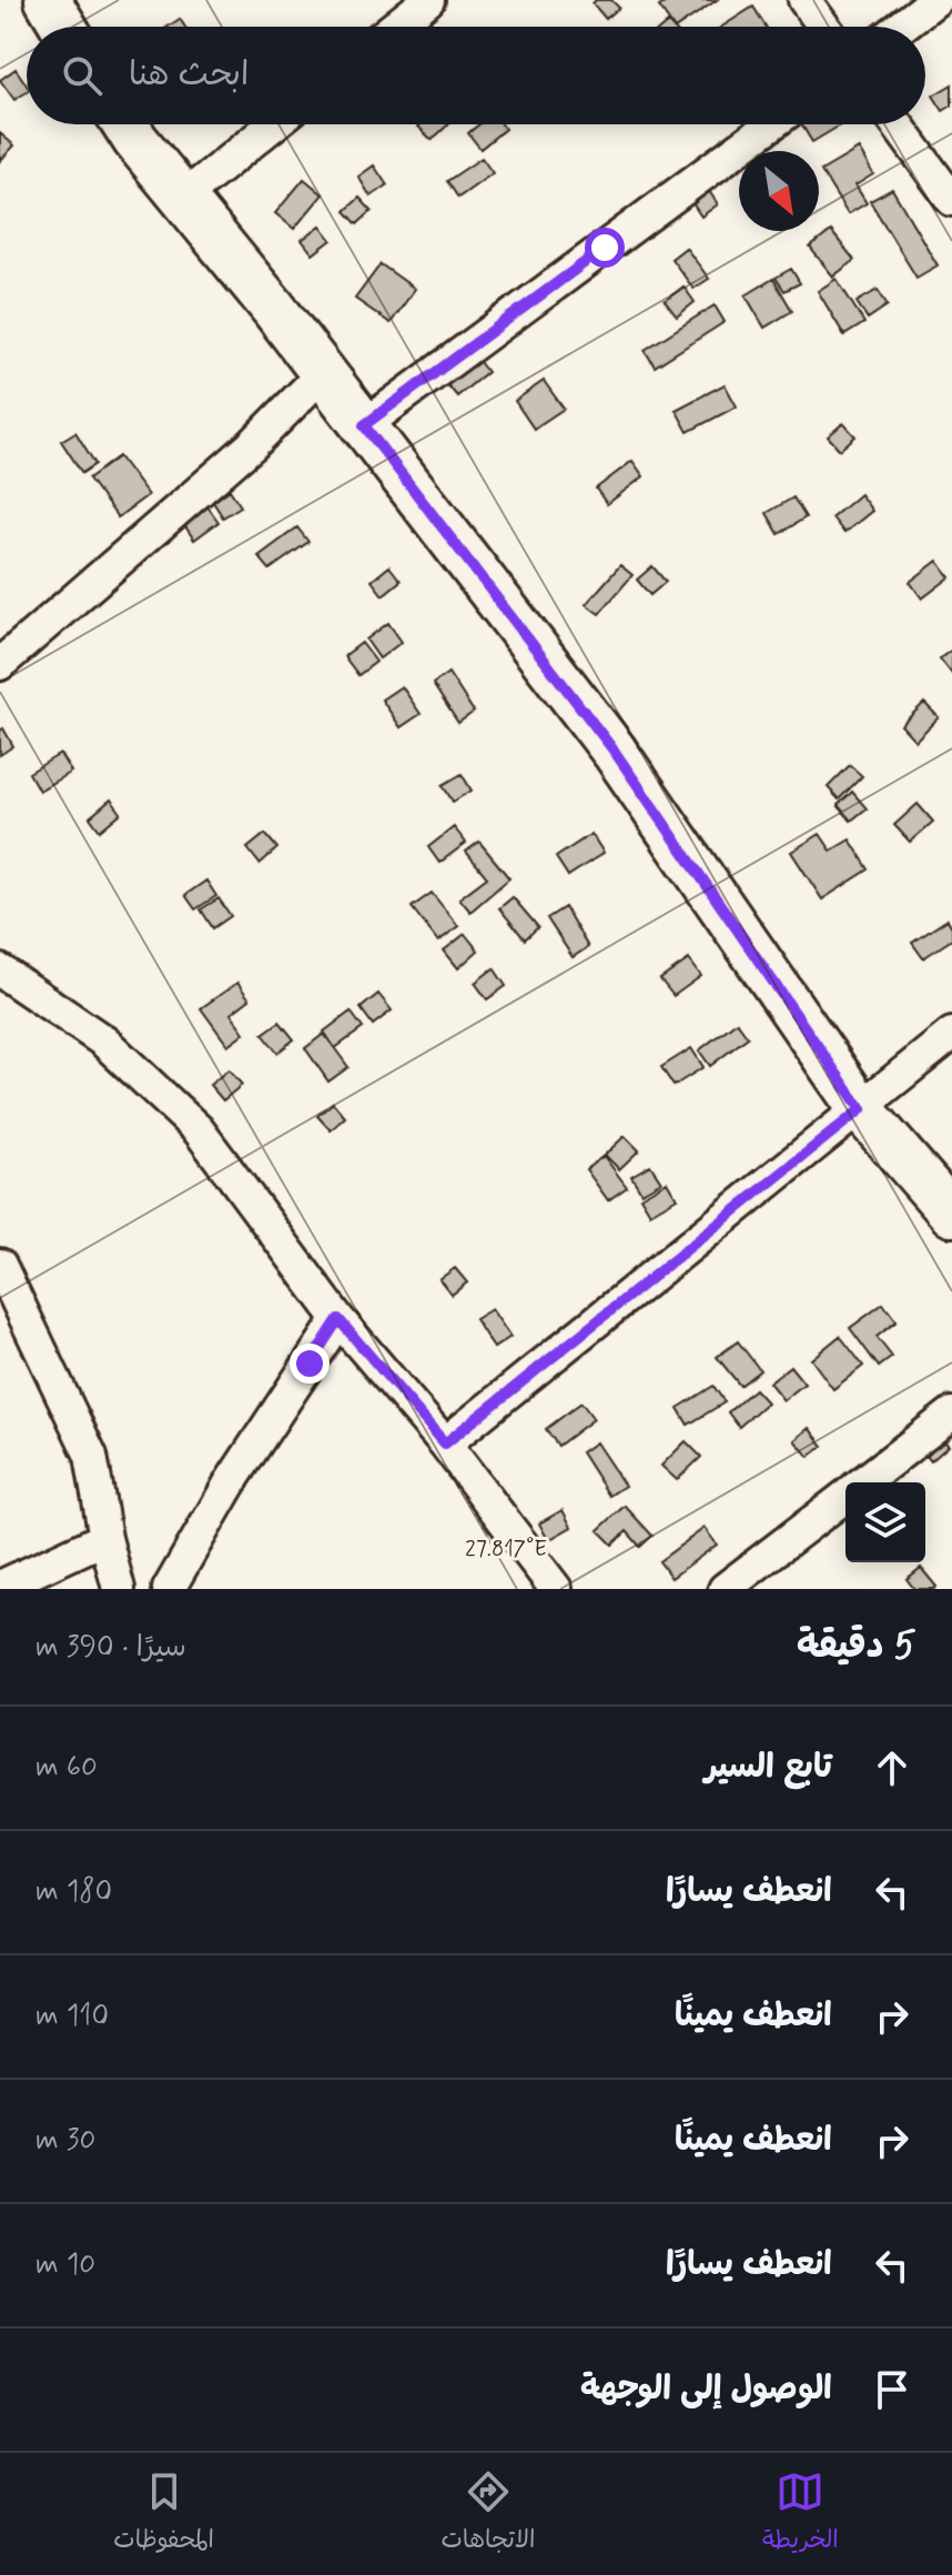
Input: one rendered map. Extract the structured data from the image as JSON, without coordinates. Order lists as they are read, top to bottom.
{
  "north": "bottom right",
  "page": {
    "search": "ابحث هنا",
    "heading": ["5 دقيقة", "سيرًا · 390 m"],
    "list": [
      ["تابع السير", "60 m"],
      ["انعطف يسارًا", "180 m"],
      ["انعطف يمينًا", "110 m"],
      ["انعطف يمينًا", "30 m"],
      ["انعطف يسارًا", "10 m"],
      "الوصول إلى الوجهة"
    ],
    "nav": ["الخريطة", "الاتجاهات", "المحفوظات"]
  },
  "coordinates": ["27.817°E"]
}
